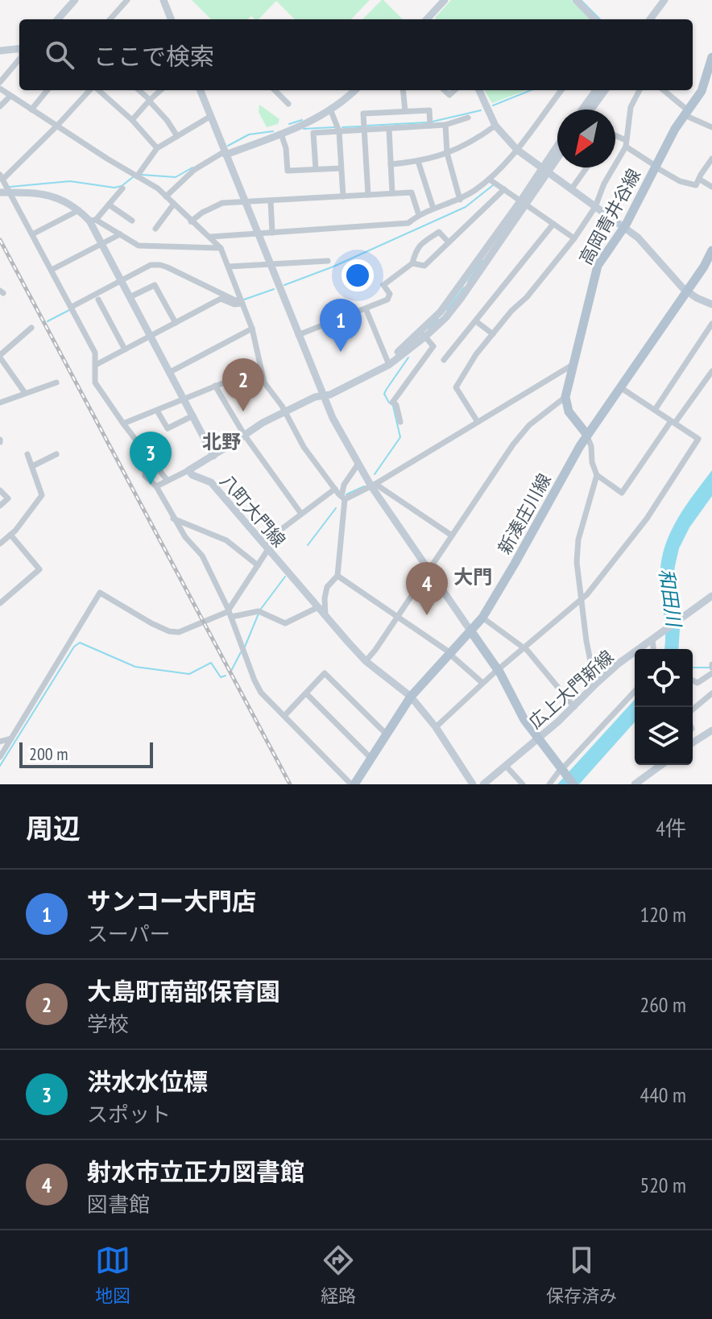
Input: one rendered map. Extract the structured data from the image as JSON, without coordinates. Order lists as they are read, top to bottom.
{
  "streets": {
    "main road": ["高岡青井谷線", "新湊庄川線"],
    "street": ["八町大門線", "広上大門新線"]
  },
  "crossings": [
    ["八町大門線", "新湊庄川線"]
  ],
  "districts": ["北野", "大門"],
  "water": ["和田川"],
  "scale_bar": "200 m",
  "north": "bottom left",
  "page": {
    "search": "ここで検索",
    "pins": [
      "1",
      "2",
      "3",
      "4"
    ],
    "scale": "200 m",
    "heading": ["周辺", "4件"],
    "list": [
      {
        "mark": "1",
        "name": "サンコー大門店",
        "note": "スーパー",
        "value": "120 m"
      },
      {
        "mark": "2",
        "name": "大島町南部保育園",
        "note": "学校",
        "value": "260 m"
      },
      {
        "mark": "3",
        "name": "洪水水位標",
        "note": "スポット",
        "value": "440 m"
      },
      {
        "mark": "4",
        "name": "射水市立正力図書館",
        "note": "図書館",
        "value": "520 m"
      }
    ],
    "nav": ["地図", "経路", "保存済み"]
  }
}
